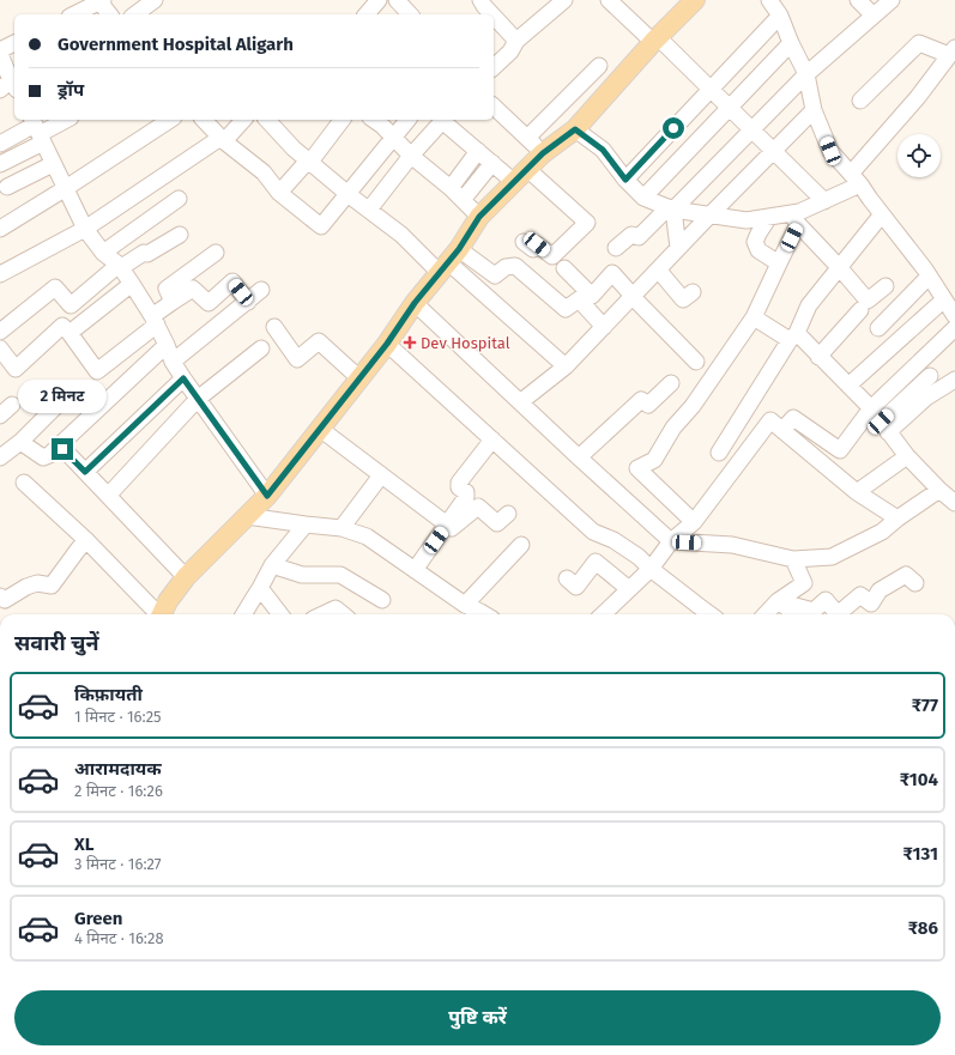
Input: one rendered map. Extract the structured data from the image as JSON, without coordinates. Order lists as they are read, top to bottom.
{
  "places": {
    "health": ["Dev Hospital"]
  },
  "page": {
    "banner": ["Government Hospital Aligarh", "ड्रॉप"],
    "bubble": "2 मिनट",
    "heading": "सवारी चुनें",
    "list": [
      {
        "name": "किफ़ायती",
        "note": "1 मिनट · 16:25",
        "value": "₹77"
      },
      {
        "name": "आरामदायक",
        "note": "2 मिनट · 16:26",
        "value": "₹104"
      },
      {
        "name": "XL",
        "note": "3 मिनट · 16:27",
        "value": "₹131"
      },
      {
        "name": "Green",
        "note": "4 मिनट · 16:28",
        "value": "₹86"
      }
    ],
    "buttons": "पुष्टि करें"
  }
}
